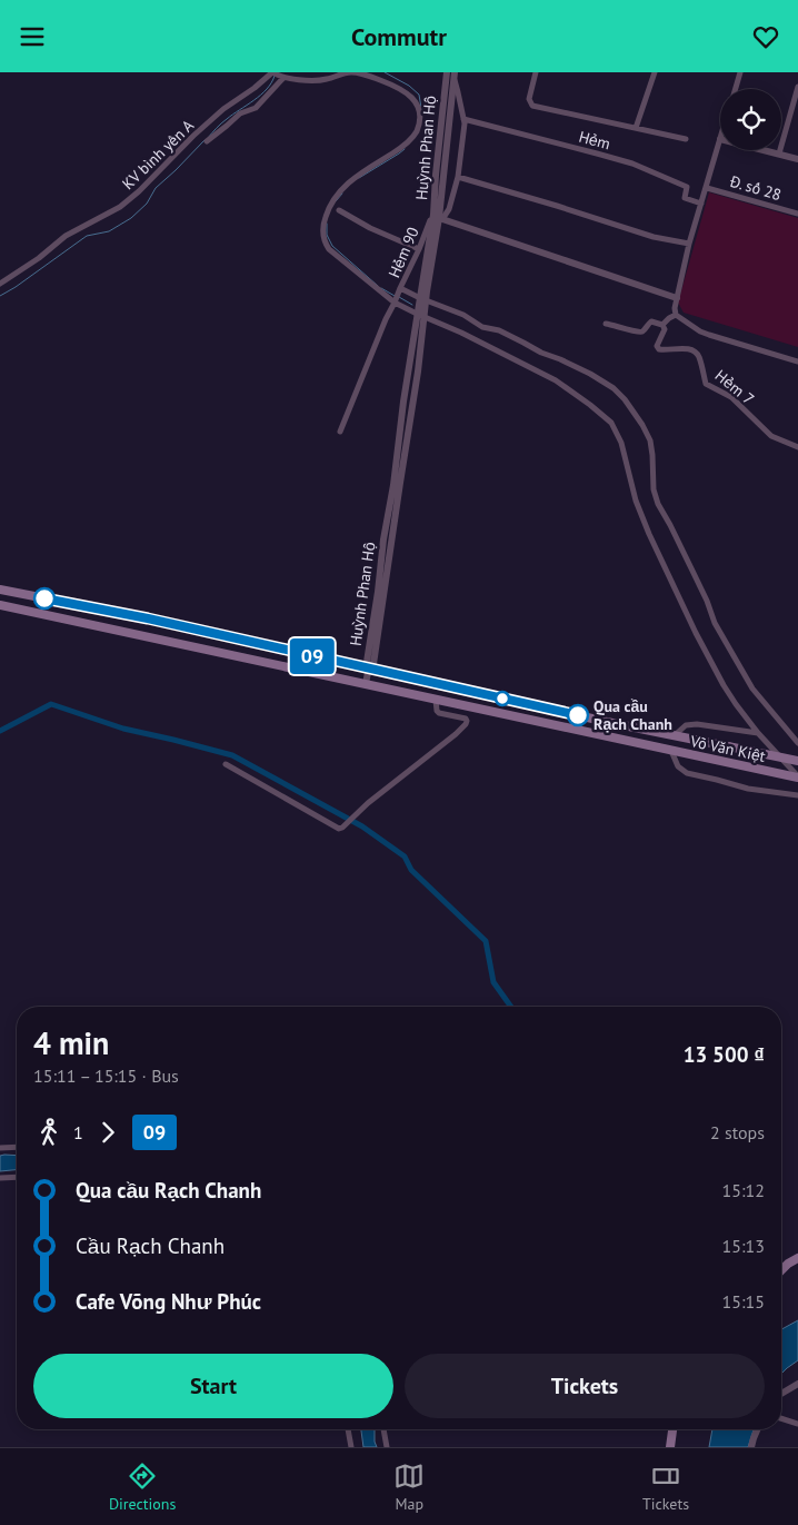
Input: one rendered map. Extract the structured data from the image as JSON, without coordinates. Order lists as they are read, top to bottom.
{
  "streets": {
    "main road": ["Võ Văn Kiệt"],
    "street": [
      "Hẻm",
      "Huỳnh Phan Hộ",
      "KV bình yên A",
      "Đ. số 28",
      "Hẻm 90",
      "Hẻm 7"
    ]
  },
  "crossings": [
    ["Hẻm", "Hẻm 90"],
    ["Huỳnh Phan Hộ", "KV bình yên A"],
    ["Huỳnh Phan Hộ", "Hẻm 90"],
    ["Huỳnh Phan Hộ", "Võ Văn Kiệt"],
    ["KV bình yên A", "Võ Văn Kiệt"]
  ],
  "places": ["Qua cầu Rạch Chanh"],
  "lines": ["bus line 09"],
  "page": {
    "header": "Commutr",
    "on_map": "09",
    "heading": ["4 min", "15:11 – 15:15 · Bus", "13 500 ₫"],
    "legs": ["1", "09", "2 stops"],
    "list": [
      {
        "name": "Qua cầu Rạch Chanh",
        "value": "15:12"
      },
      {
        "name": "Cầu Rạch Chanh",
        "value": "15:13"
      },
      {
        "name": "Cafe Võng Như Phúc",
        "value": "15:15"
      }
    ],
    "buttons": ["Start", "Tickets"],
    "tabs": ["Directions", "Map", "Tickets"]
  }
}
